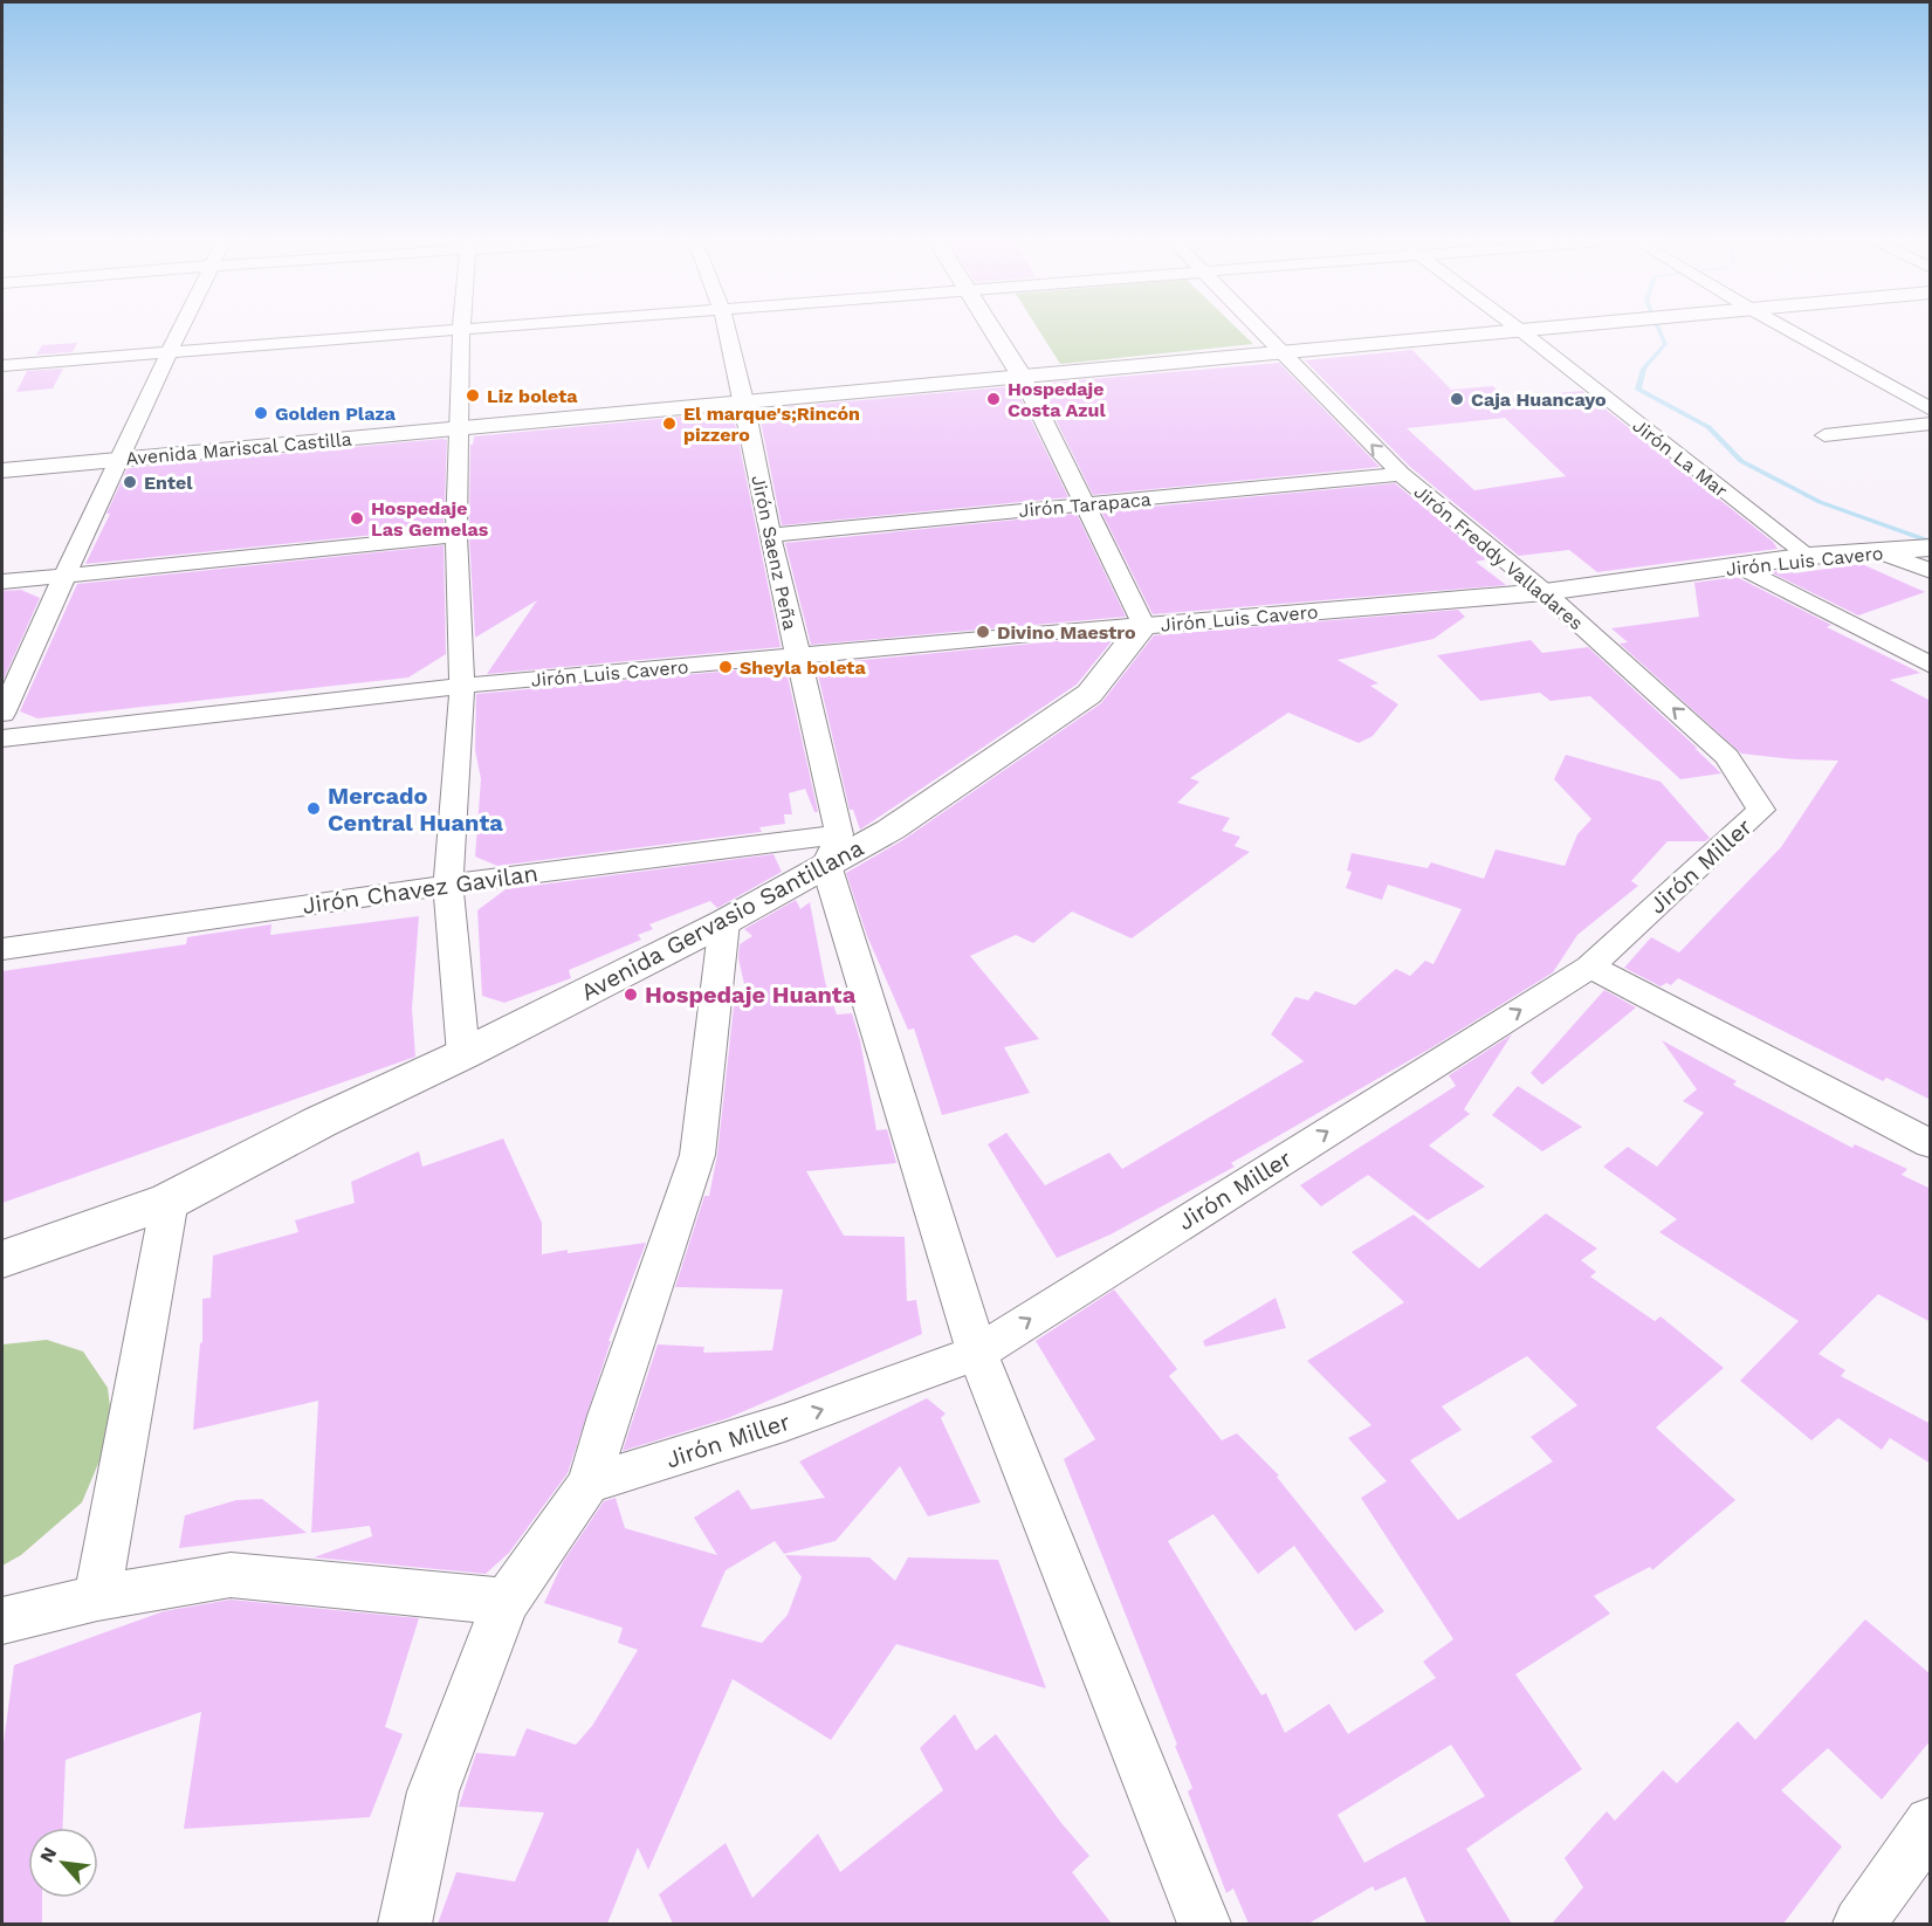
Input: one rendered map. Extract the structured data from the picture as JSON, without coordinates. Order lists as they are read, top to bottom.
{
  "streets": {
    "main road": ["Avenida Mariscal Castilla", "Jirón Luis Cavero", "Avenida Gervasio Santillana"],
    "street": [
      "Jirón La Mar",
      "Jirón Tarapaca",
      "Jirón Saenz Peña",
      "Jirón Freddy Valladares",
      "Jirón Miller",
      "Jirón Chavez Gavilan"
    ]
  },
  "crossings": [
    ["Avenida Mariscal Castilla", "Jirón Saenz Peña"],
    ["Avenida Mariscal Castilla", "Jirón Freddy Valladares"],
    ["Jirón La Mar", "Jirón Luis Cavero"],
    ["Jirón Tarapaca", "Jirón Saenz Peña"],
    ["Jirón Tarapaca", "Jirón Freddy Valladares"],
    ["Jirón Saenz Peña", "Jirón Luis Cavero"],
    ["Jirón Saenz Peña", "Jirón Miller"],
    ["Jirón Saenz Peña", "Jirón Chavez Gavilan"],
    ["Jirón Saenz Peña", "Avenida Gervasio Santillana"],
    ["Jirón Freddy Valladares", "Jirón Luis Cavero"],
    ["Jirón Freddy Valladares", "Jirón Miller"],
    ["Jirón Luis Cavero", "Avenida Gervasio Santillana"],
    ["Jirón Chavez Gavilan", "Avenida Gervasio Santillana"]
  ],
  "one_way": ["Jirón Miller"],
  "places": [
    "Liz boleta",
    "Hospedaje Costa Azul",
    "Caja Huancayo",
    "Golden Plaza",
    "El marque's;Rincón pizzero",
    "Entel",
    "Hospedaje Las Gemelas",
    "Divino Maestro",
    "Sheyla boleta",
    "Mercado Central Huanta",
    "Hospedaje Huanta"
  ],
  "north": "top left"
}
